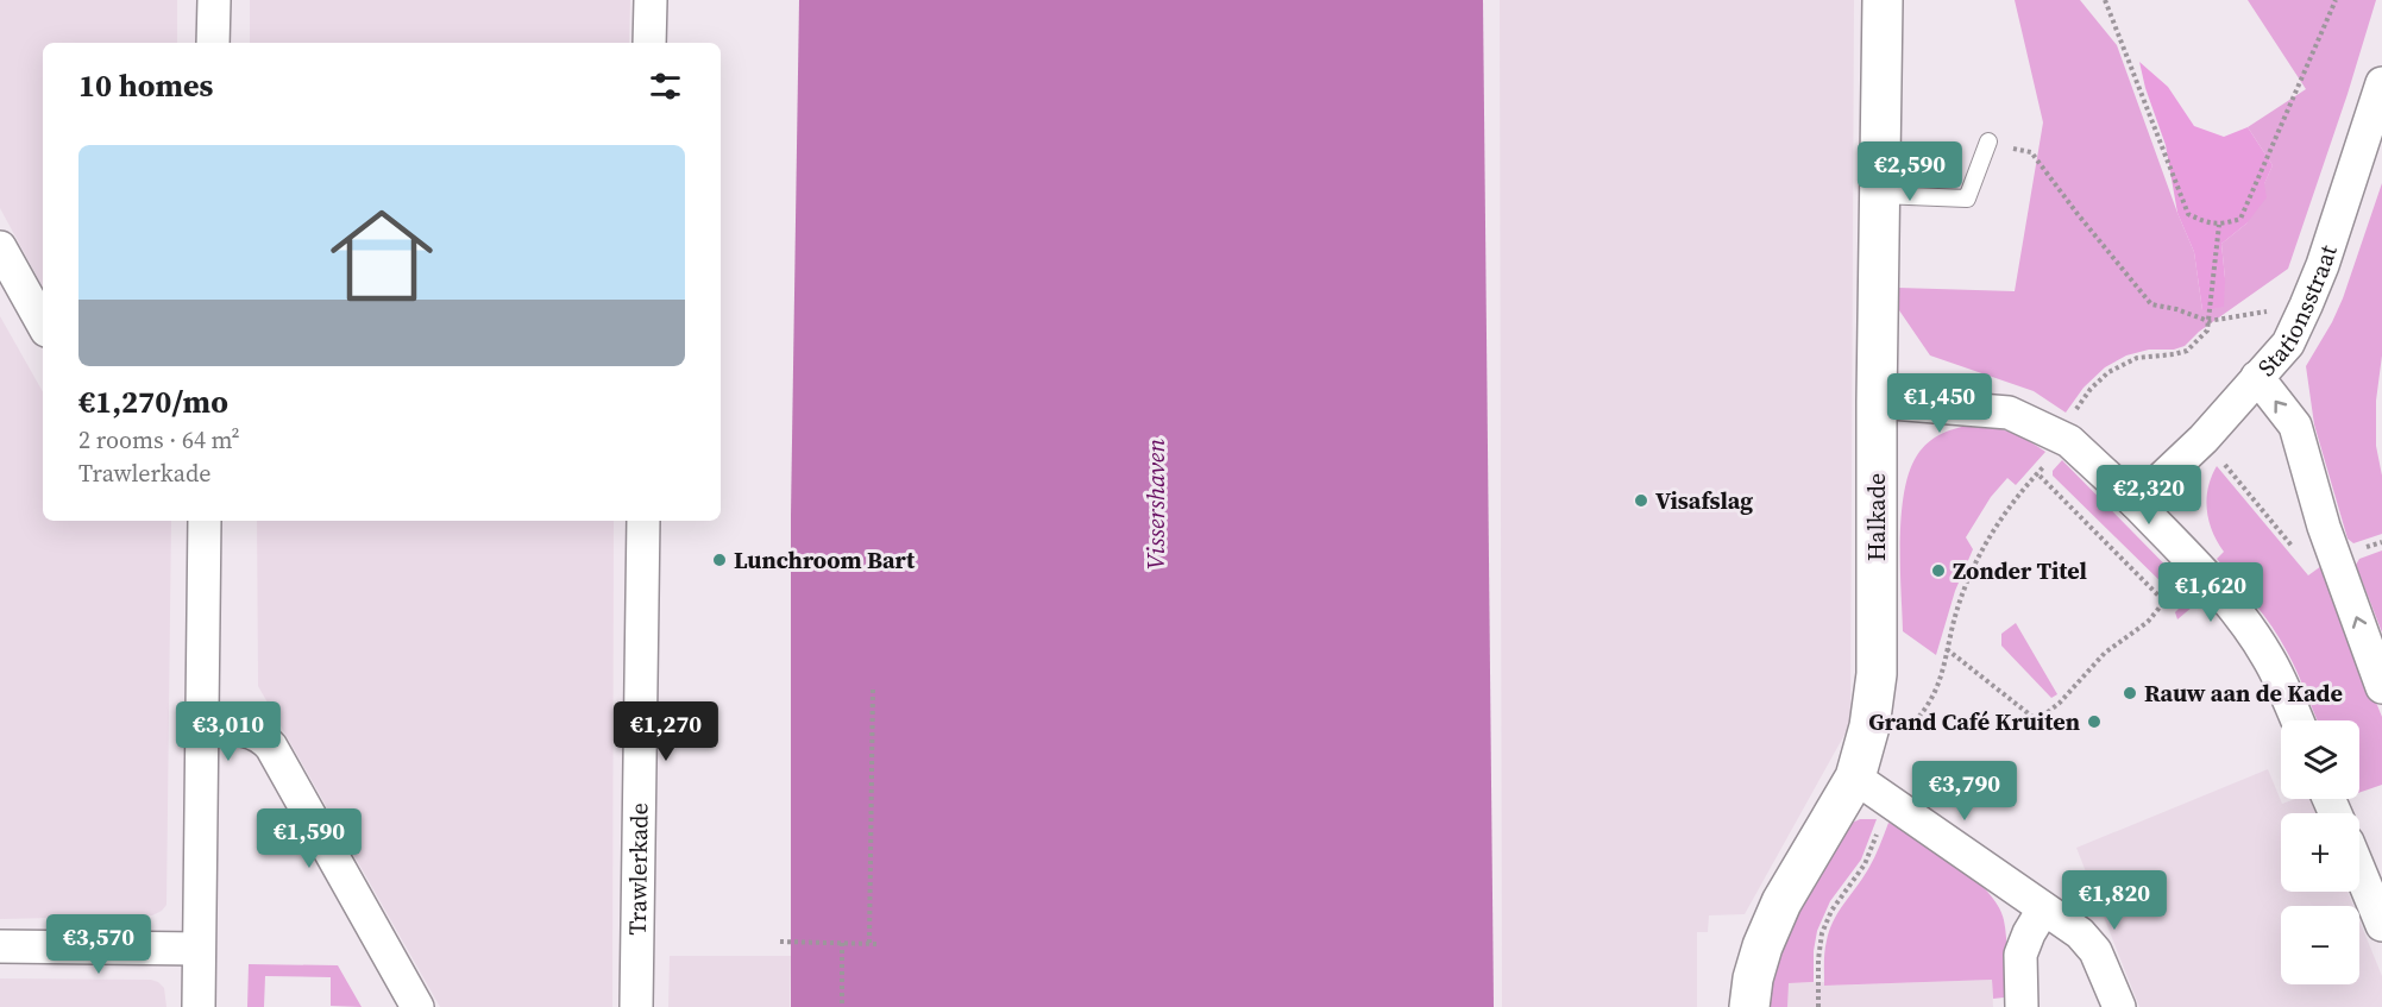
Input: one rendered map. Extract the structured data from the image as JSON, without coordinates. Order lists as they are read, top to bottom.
{
  "streets": {
    "street": ["Stationsstraat", "Halkade", "Trawlerkade"]
  },
  "water": ["Vissershaven"],
  "places": [
    "Visafslag",
    "Lunchroom Bart",
    "Zonder Titel",
    "Rauw aan de Kade",
    "Grand Café Kruiten"
  ],
  "page": {
    "heading": "10 homes",
    "list": [
      {
        "name": "€1,270/mo",
        "note": "2 rooms · 64 m² · Trawlerkade"
      }
    ],
    "price": [
      "€2,590",
      "€1,450",
      "€2,320",
      "€1,620",
      "€3,010",
      "€1,270",
      "€3,790",
      "€1,590",
      "€1,820",
      "€3,570"
    ],
    "map_buttons": ["+", "−"]
  }
}
